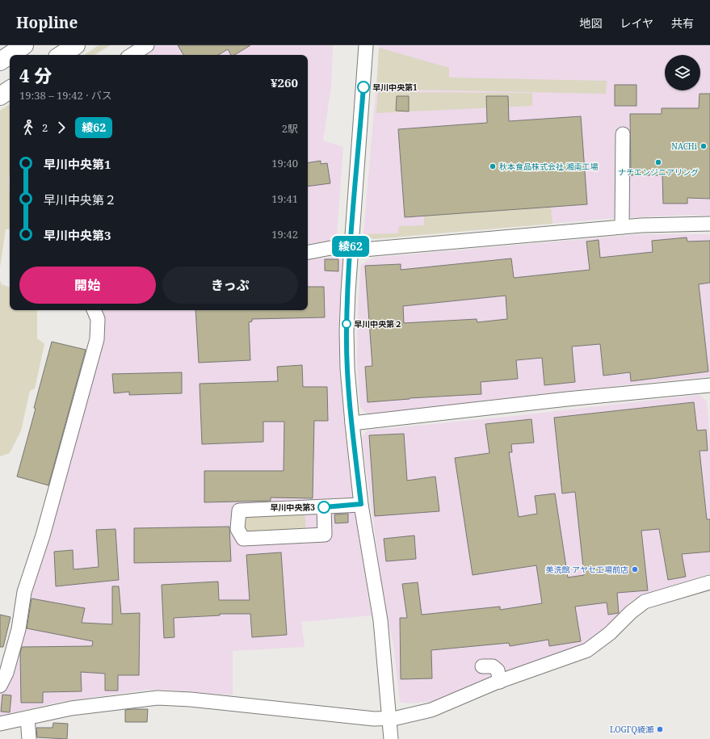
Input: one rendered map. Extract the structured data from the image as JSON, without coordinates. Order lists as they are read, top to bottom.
{
  "places": [
    "早川中央第1",
    "NACHi",
    "ナチエンジニアリング",
    "秋本食品株式会社 湘南工場",
    "早川中央第２",
    "早川中央第3",
    "美洗館 アヤセ工場前店",
    "LOGI'Q綾瀬"
  ],
  "lines": ["bus line 綾62"],
  "page": {
    "header": "Hopline",
    "nav": ["地図", "レイヤ", "共有"],
    "on_map": "綾62",
    "heading": ["4 分", "19:38 – 19:42 · バス", "¥260"],
    "legs": ["2", "綾62", "2駅"],
    "list": [
      {
        "name": "早川中央第1",
        "value": "19:40"
      },
      {
        "name": "早川中央第２",
        "value": "19:41"
      },
      {
        "name": "早川中央第3",
        "value": "19:42"
      }
    ],
    "buttons": ["開始", "きっぷ"]
  }
}
